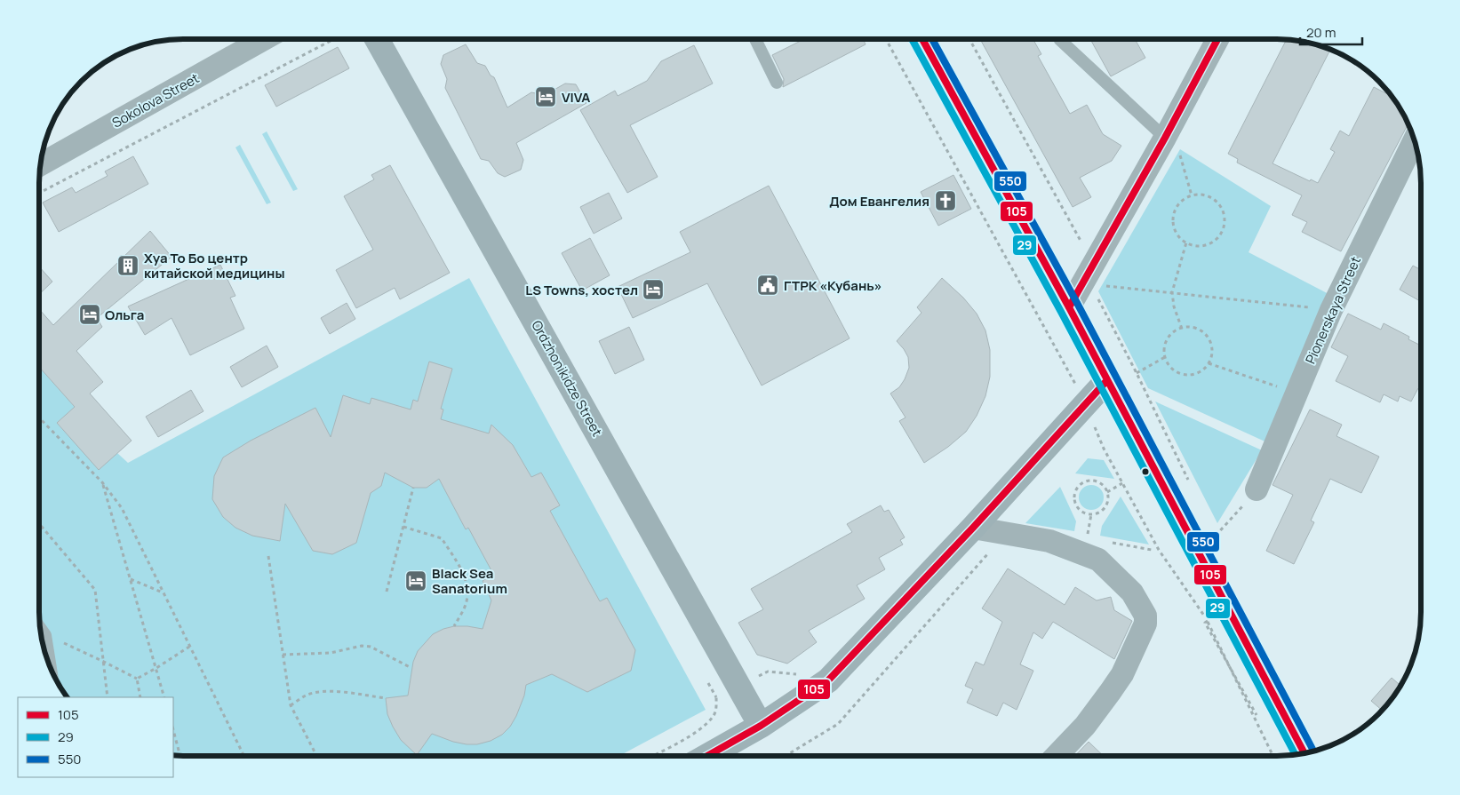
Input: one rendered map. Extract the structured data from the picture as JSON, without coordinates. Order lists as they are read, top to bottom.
{
  "streets": {
    "main road": ["Ordzhonikidze Street"],
    "street": ["Sokolova Street", "Pionerskaya Street"]
  },
  "places": {
    "hotel": [
      "VIVA",
      "LS Towns, хостел",
      "Ольга",
      "Black Sea Sanatorium"
    ],
    "church": ["Дом Евангелия"],
    "building": ["Хуа То Бо центр китайской медицины"],
    "public building": ["ГТРК «Кубань»"]
  },
  "lines": ["transit line 105", "transit line 29", "transit line 550"],
  "legend": ["105", "29", "550"],
  "scale_bar": "20 m"
}
